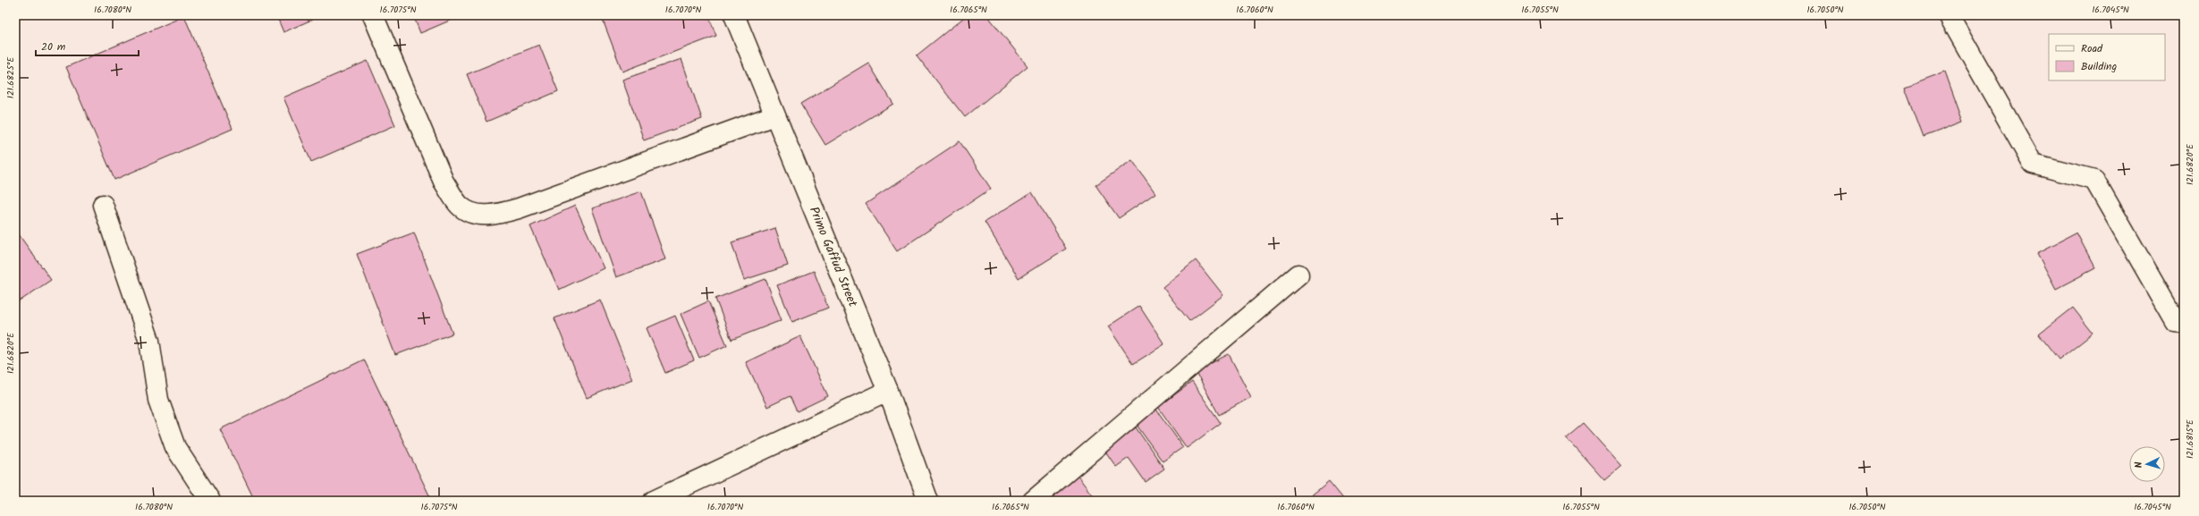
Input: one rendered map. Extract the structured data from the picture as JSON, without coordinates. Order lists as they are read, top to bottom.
{
  "streets": {
    "street": ["Primo Gaffud Street"]
  },
  "legend": ["Road", "Building"],
  "scale_bar": "20 m",
  "north": "left",
  "coordinates": [
    "16.7080°N",
    "16.7075°N",
    "16.7070°N",
    "16.7065°N",
    "16.7060°N",
    "16.7055°N",
    "16.7050°N",
    "16.7045°N",
    "121.6825°E",
    "121.6820°E",
    "121.6815°E"
  ]
}
